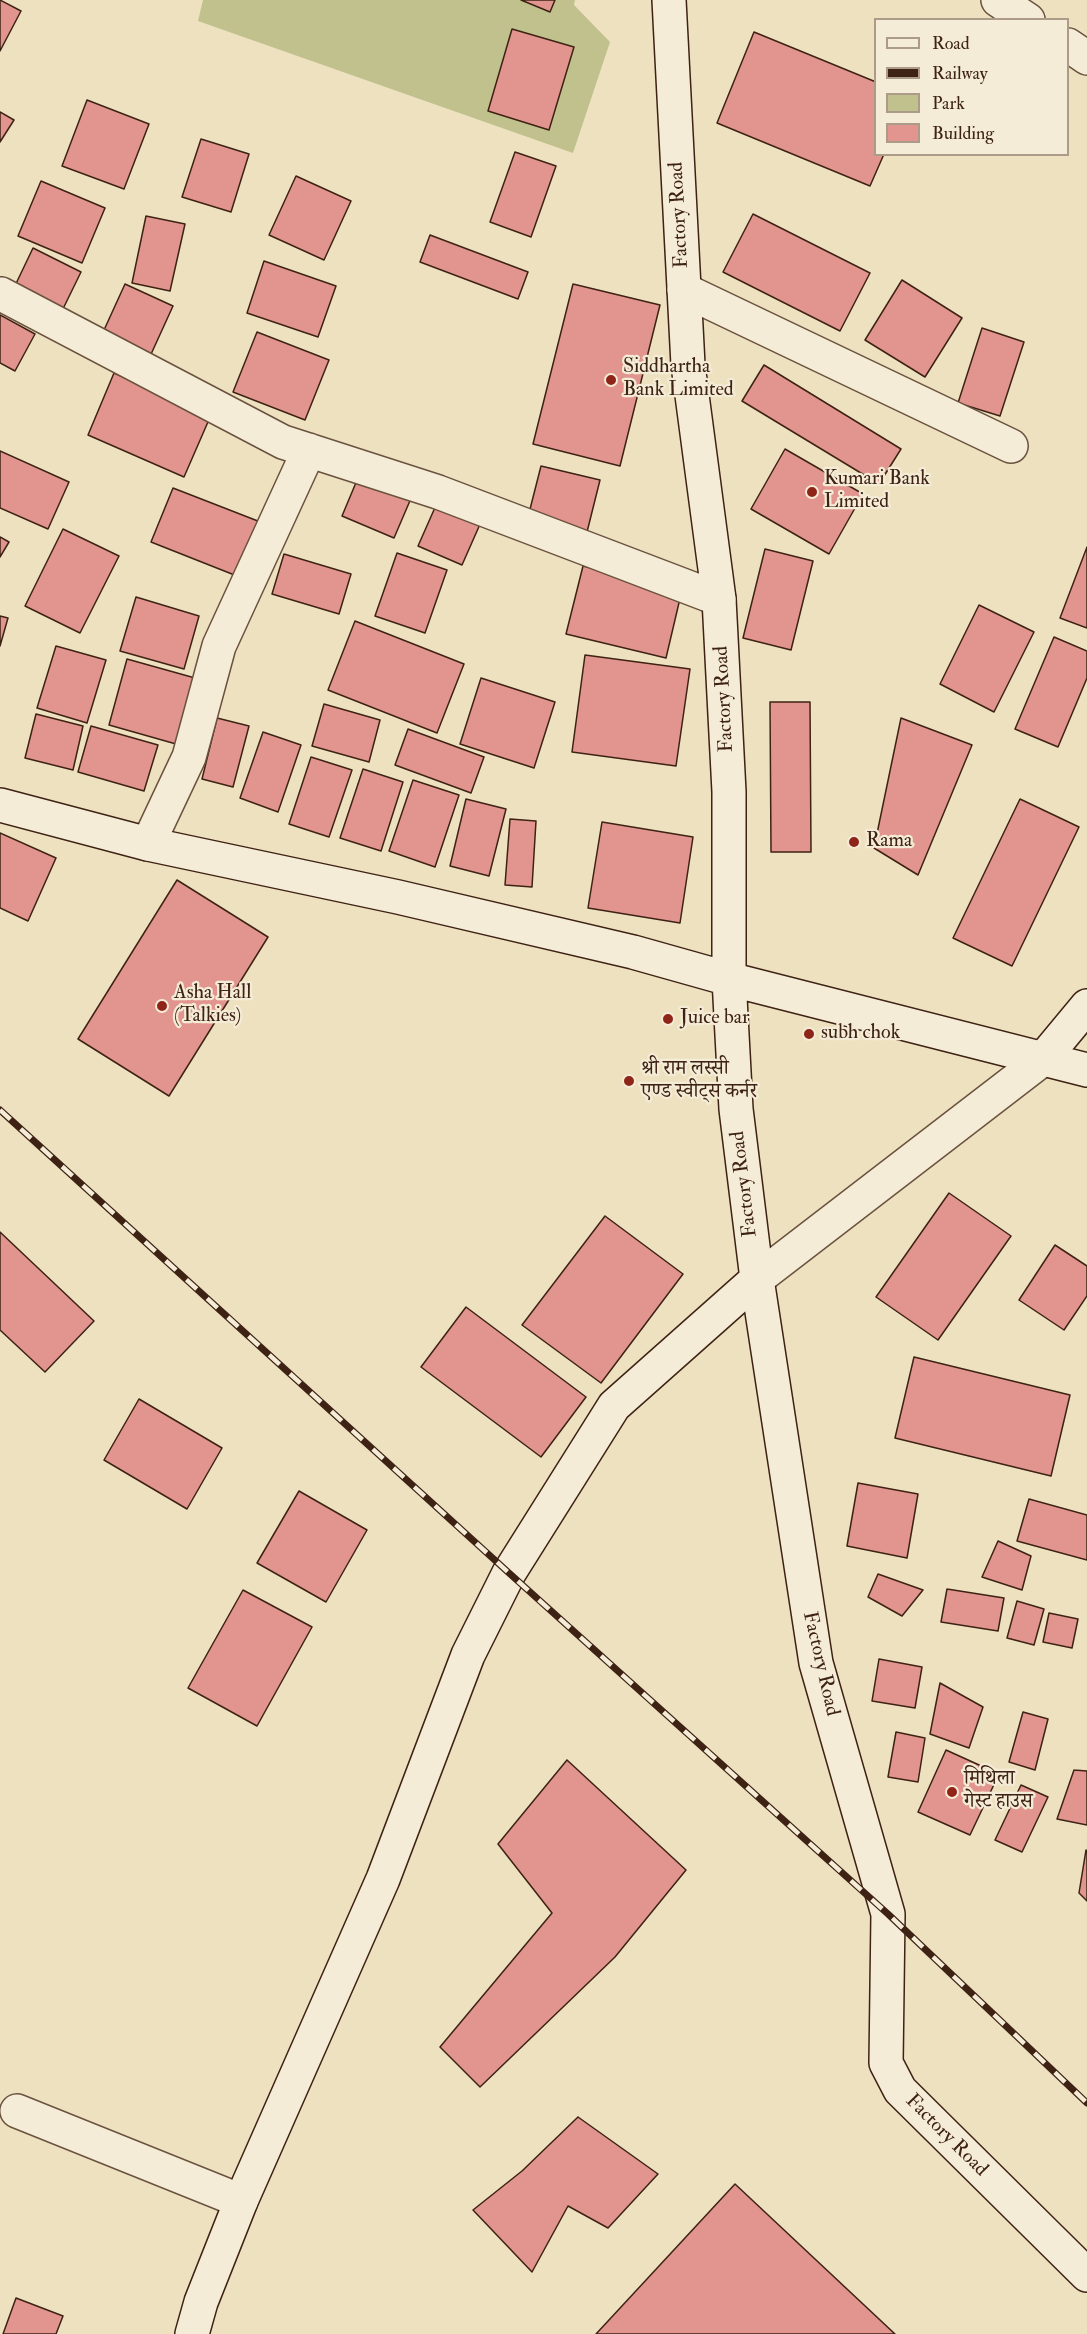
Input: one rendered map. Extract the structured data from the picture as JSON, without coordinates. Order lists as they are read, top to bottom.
{
  "streets": {
    "main road": ["Factory Road"]
  },
  "places": [
    "Siddhartha Bank Limited",
    "Kumari Bank Limited",
    "Rama",
    "Asha Hall (Talkies)",
    "Juice bar",
    "subh chok",
    "श्री राम लस्सी एण्ड स्वीट्स कर्नर",
    "मिथिला गेस्ट हाउस"
  ],
  "legend": [
    "Road",
    "Railway",
    "Park",
    "Building"
  ]
}
